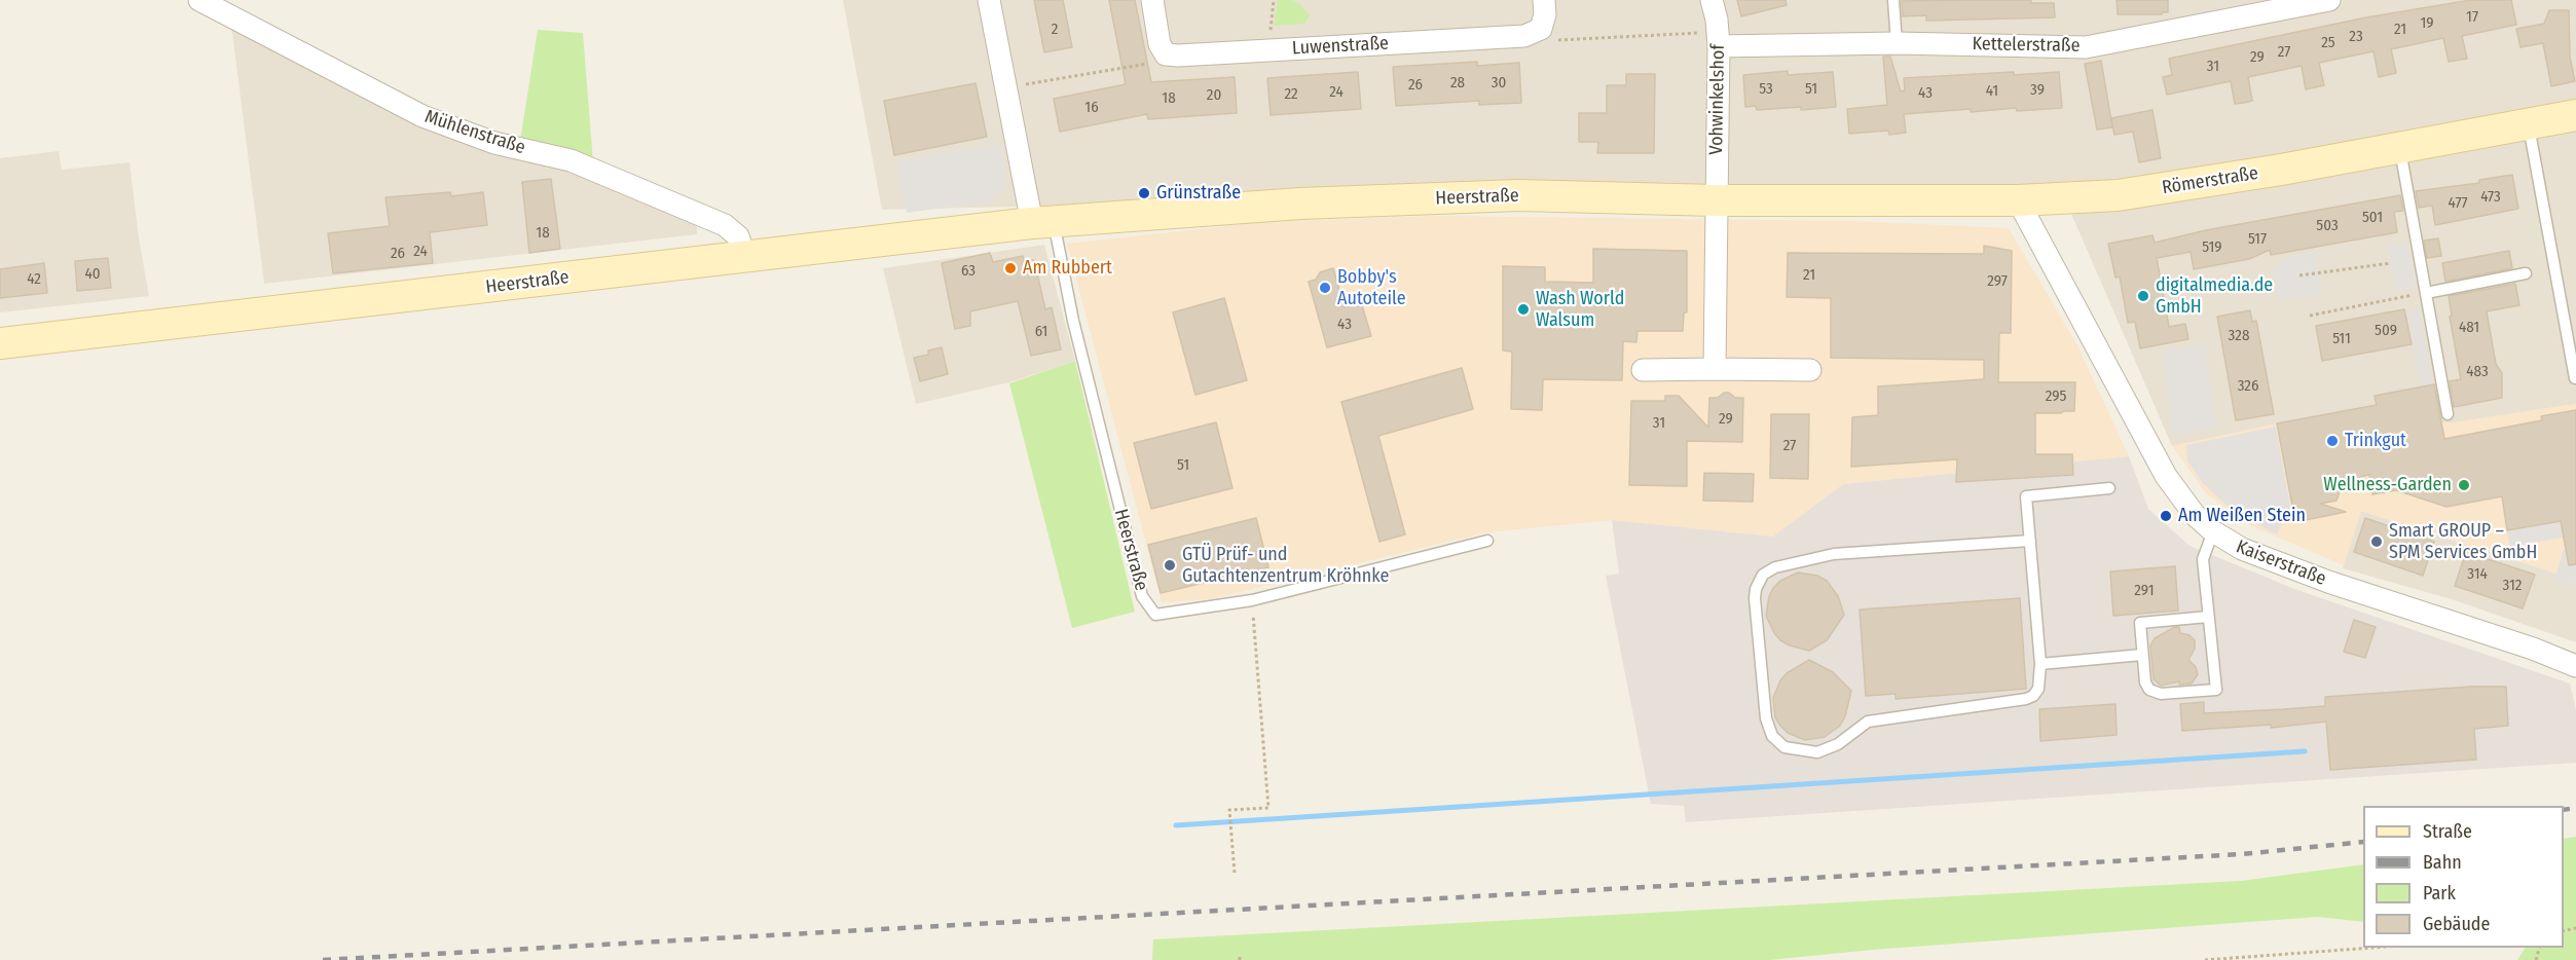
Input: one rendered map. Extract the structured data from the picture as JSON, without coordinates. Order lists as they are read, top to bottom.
{
  "streets": {
    "main road": ["Römerstraße", "Heerstraße"],
    "street": [
      "Kettelerstraße",
      "Luwenstraße",
      "Vohwinkelshof",
      "Mühlenstraße",
      "Kaiserstraße"
    ]
  },
  "crossings": [
    ["Kettelerstraße", "Vohwinkelshof"],
    ["Vohwinkelshof", "Heerstraße"],
    ["Mühlenstraße", "Heerstraße"],
    ["Römerstraße", "Heerstraße"],
    ["Römerstraße", "Kaiserstraße"],
    ["Heerstraße", "Kaiserstraße"]
  ],
  "places": [
    "Grünstraße",
    "Am Rubbert",
    "Bobby's Autoteile",
    "digitalmedia.de GmbH",
    "Wash World Walsum",
    "Trinkgut",
    "Wellness-Garden",
    "Am Weißen Stein",
    "Smart GROUP – SPM Services GmbH",
    "GTÜ Prüf- und Gutachtenzentrum Kröhnke"
  ],
  "house_numbers": [
    "17",
    "19",
    "2",
    "21",
    "23",
    "25",
    "27",
    "29",
    "31",
    "28",
    "30",
    "26",
    "53",
    "51",
    "39",
    "41",
    "24",
    "43",
    "22",
    "20",
    "18",
    "16",
    "473",
    "477",
    "501",
    "503",
    "18",
    "517",
    "519",
    "24",
    "26",
    "63",
    "40",
    "21",
    "42",
    "297",
    "43",
    "481",
    "509",
    "61",
    "328",
    "511",
    "483",
    "326",
    "295",
    "29",
    "31",
    "27",
    "51",
    "314",
    "312",
    "291"
  ],
  "legend": [
    "Straße",
    "Bahn",
    "Park",
    "Gebäude"
  ]
}
